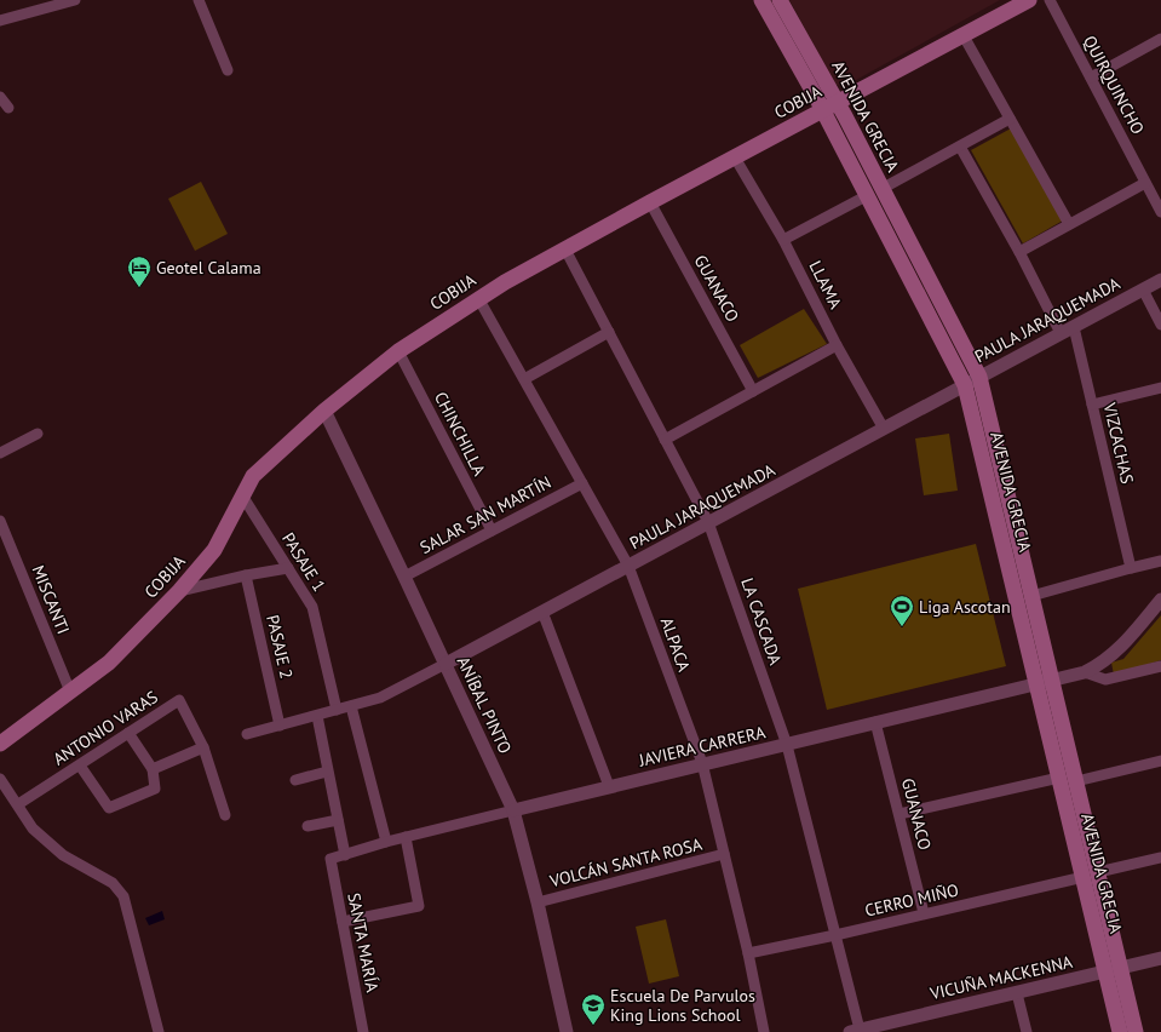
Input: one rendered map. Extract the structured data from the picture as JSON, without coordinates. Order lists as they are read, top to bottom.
{
  "streets": {
    "main road": ["COBIJA", "AVENIDA GRECIA"],
    "street": [
      "QUIRQUINCHO",
      "LLAMA",
      "GUANACO",
      "PAULA JARAQUEMADA",
      "CHINCHILLA",
      "VIZCACHAS",
      "SALAR SAN MARTÍN",
      "PASAJE 1",
      "MISCANTI",
      "LA CASCADA",
      "ALPACA",
      "PASAJE 2",
      "ANÍBAL PINTO",
      "ANTONIO VARAS",
      "JAVIERA CARRERA",
      "VOLCÁN SANTA ROSA",
      "CERRO MIÑO",
      "SANTA MARÍA",
      "VICUÑA MACKENNA"
    ]
  },
  "crossings": [
    ["COBIJA", "AVENIDA GRECIA"],
    ["COBIJA", "LLAMA"],
    ["COBIJA", "GUANACO"],
    ["COBIJA", "CHINCHILLA"],
    ["COBIJA", "PASAJE 1"],
    ["COBIJA", "MISCANTI"],
    ["COBIJA", "LA CASCADA"],
    ["COBIJA", "ALPACA"],
    ["COBIJA", "ANÍBAL PINTO"],
    ["AVENIDA GRECIA", "PAULA JARAQUEMADA"],
    ["AVENIDA GRECIA", "JAVIERA CARRERA"],
    ["AVENIDA GRECIA", "CERRO MIÑO"],
    ["AVENIDA GRECIA", "VICUÑA MACKENNA"],
    ["LLAMA", "PAULA JARAQUEMADA"],
    ["GUANACO", "JAVIERA CARRERA"],
    ["GUANACO", "CERRO MIÑO"],
    ["PAULA JARAQUEMADA", "VIZCACHAS"],
    ["PAULA JARAQUEMADA", "PASAJE 1"],
    ["PAULA JARAQUEMADA", "LA CASCADA"],
    ["PAULA JARAQUEMADA", "ALPACA"],
    ["PAULA JARAQUEMADA", "PASAJE 2"],
    ["PAULA JARAQUEMADA", "ANÍBAL PINTO"],
    ["CHINCHILLA", "SALAR SAN MARTÍN"],
    ["SALAR SAN MARTÍN", "ALPACA"],
    ["SALAR SAN MARTÍN", "ANÍBAL PINTO"],
    ["LA CASCADA", "JAVIERA CARRERA"],
    ["LA CASCADA", "CERRO MIÑO"],
    ["LA CASCADA", "VICUÑA MACKENNA"],
    ["ALPACA", "JAVIERA CARRERA"],
    ["ALPACA", "VOLCÁN SANTA ROSA"],
    ["ALPACA", "CERRO MIÑO"],
    ["ANÍBAL PINTO", "JAVIERA CARRERA"],
    ["ANÍBAL PINTO", "VOLCÁN SANTA ROSA"],
    ["JAVIERA CARRERA", "SANTA MARÍA"]
  ],
  "places": {
    "hotel": ["Geotel Calama"],
    "sports": ["Liga Ascotan"],
    "school or university": ["Escuela De Parvulos King Lions School"]
  }
}
